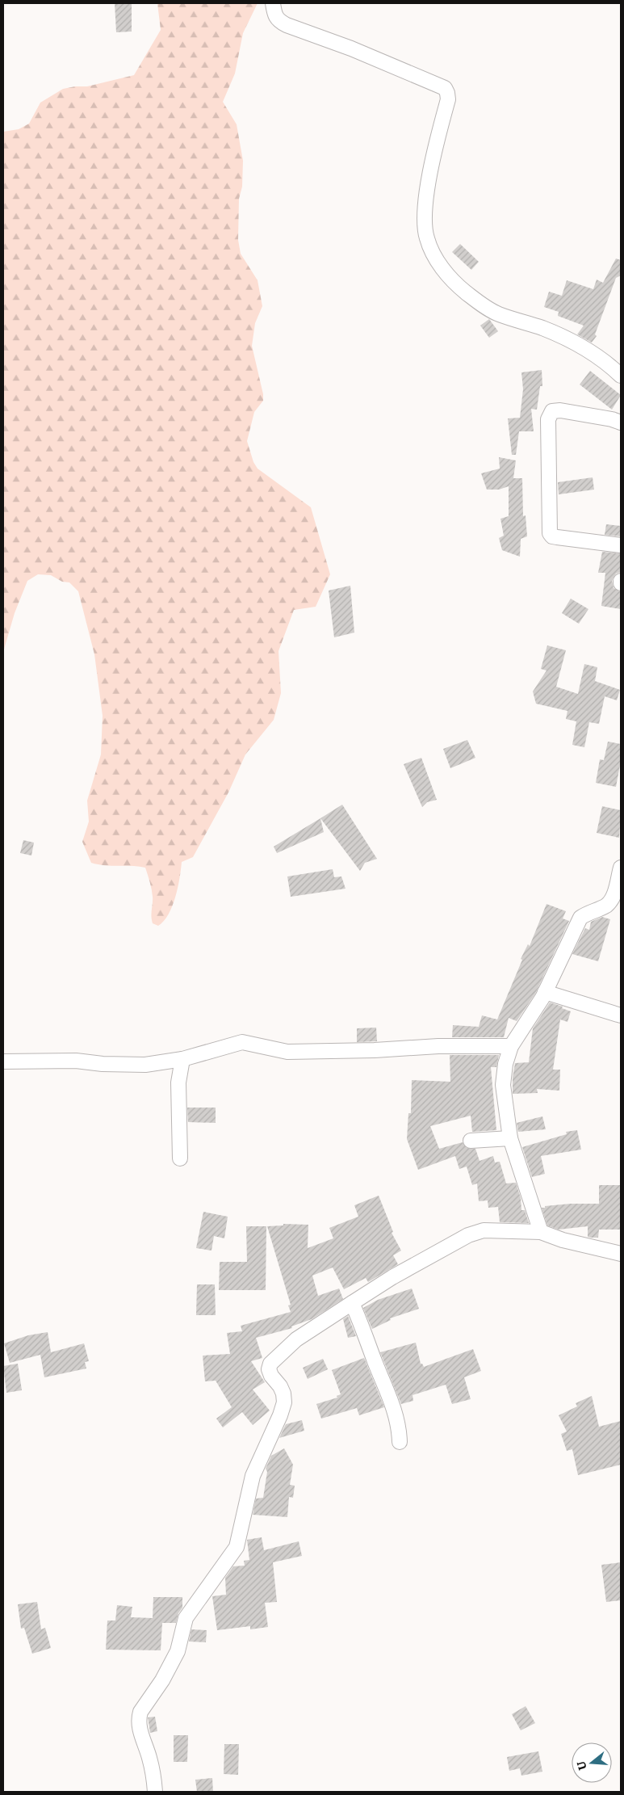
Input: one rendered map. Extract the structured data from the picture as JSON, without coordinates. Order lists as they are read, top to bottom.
{
  "north": "left"
}
